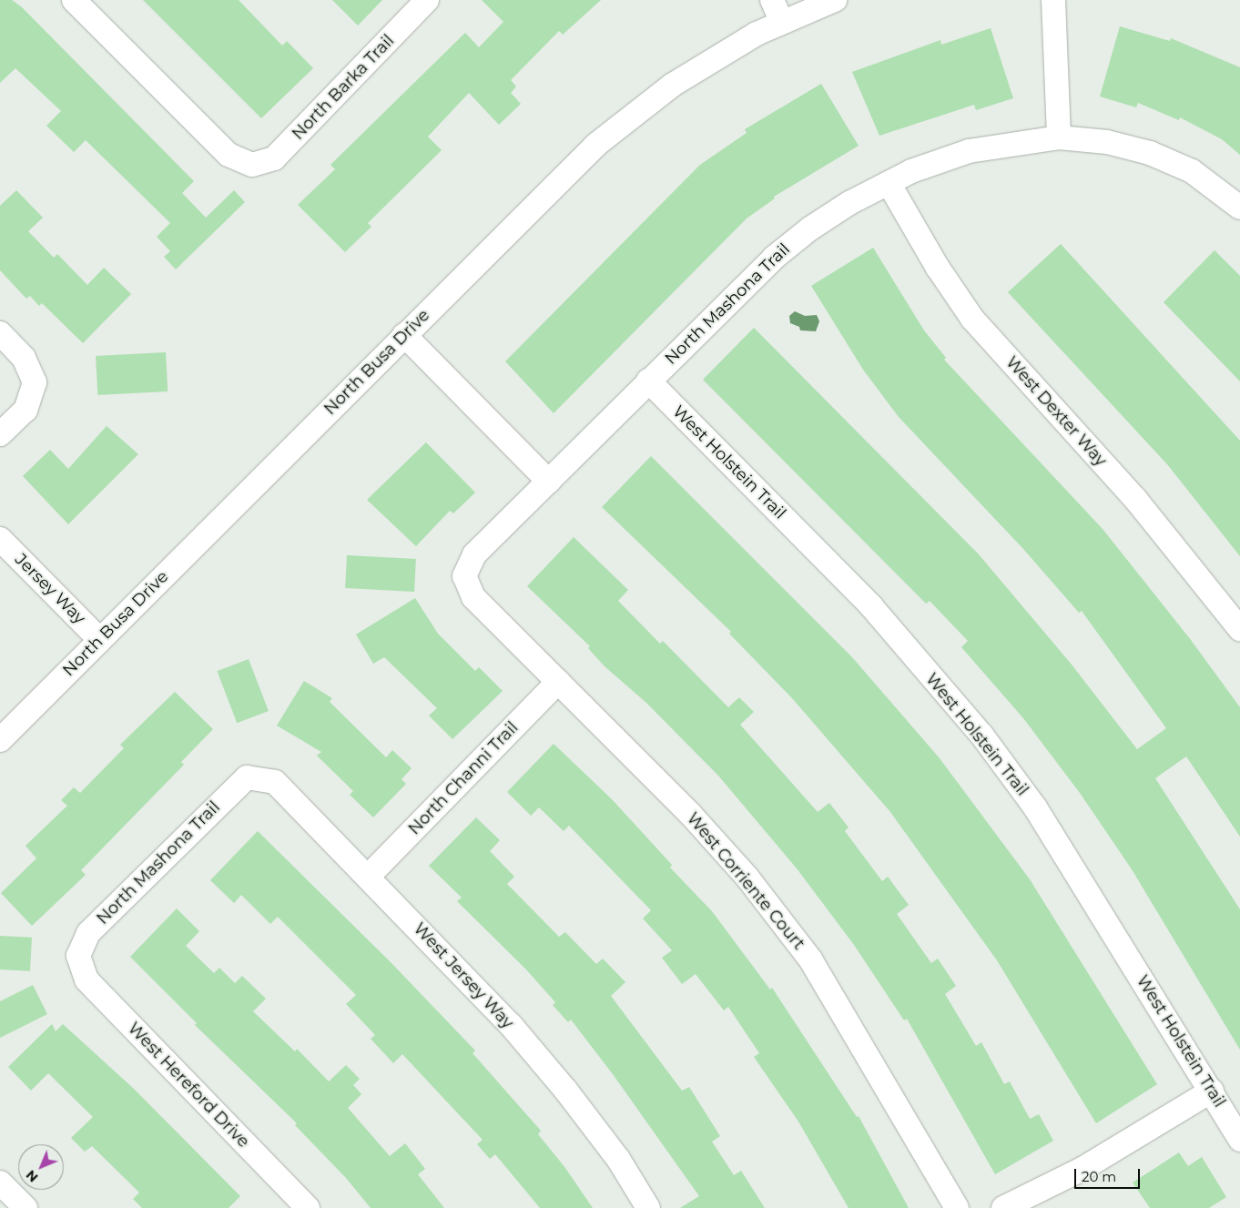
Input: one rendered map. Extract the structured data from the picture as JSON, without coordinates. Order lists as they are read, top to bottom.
{
  "streets": {
    "street": [
      "North Barka Trail",
      "North Mashona Trail",
      "North Busa Drive",
      "West Dexter Way",
      "West Holstein Trail",
      "Jersey Way",
      "North Channi Trail",
      "West Corriente Court",
      "West Jersey Way",
      "West Hereford Drive"
    ]
  },
  "crossings": [
    ["North Mashona Trail", "West Dexter Way"],
    ["North Mashona Trail", "West Holstein Trail"],
    ["North Mashona Trail", "West Corriente Court"],
    ["North Mashona Trail", "West Jersey Way"],
    ["North Mashona Trail", "West Hereford Drive"],
    ["North Busa Drive", "Jersey Way"],
    ["North Channi Trail", "West Corriente Court"],
    ["North Channi Trail", "West Jersey Way"]
  ],
  "scale_bar": "20 m",
  "north": "bottom left"
}
